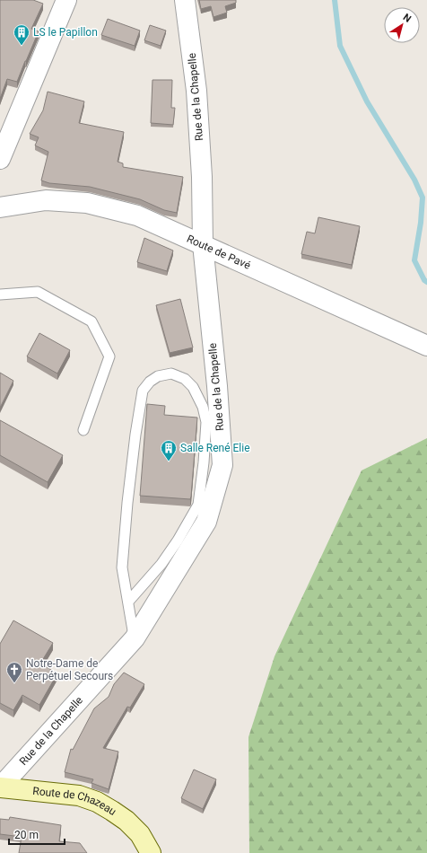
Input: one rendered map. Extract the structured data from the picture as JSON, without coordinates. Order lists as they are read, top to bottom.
{
  "streets": {
    "main road": ["Route de Chazeau"],
    "street": ["Rue de la Chapelle", "Route de Pavé"]
  },
  "crossings": [
    ["Rue de la Chapelle", "Route de Pavé"],
    ["Rue de la Chapelle", "Route de Chazeau"]
  ],
  "places": {
    "building": ["LS le Papillon", "Salle René Elie"],
    "church": ["Notre-Dame de Perpétuel Secours"]
  },
  "scale_bar": "20 m",
  "north": "top right"
}
